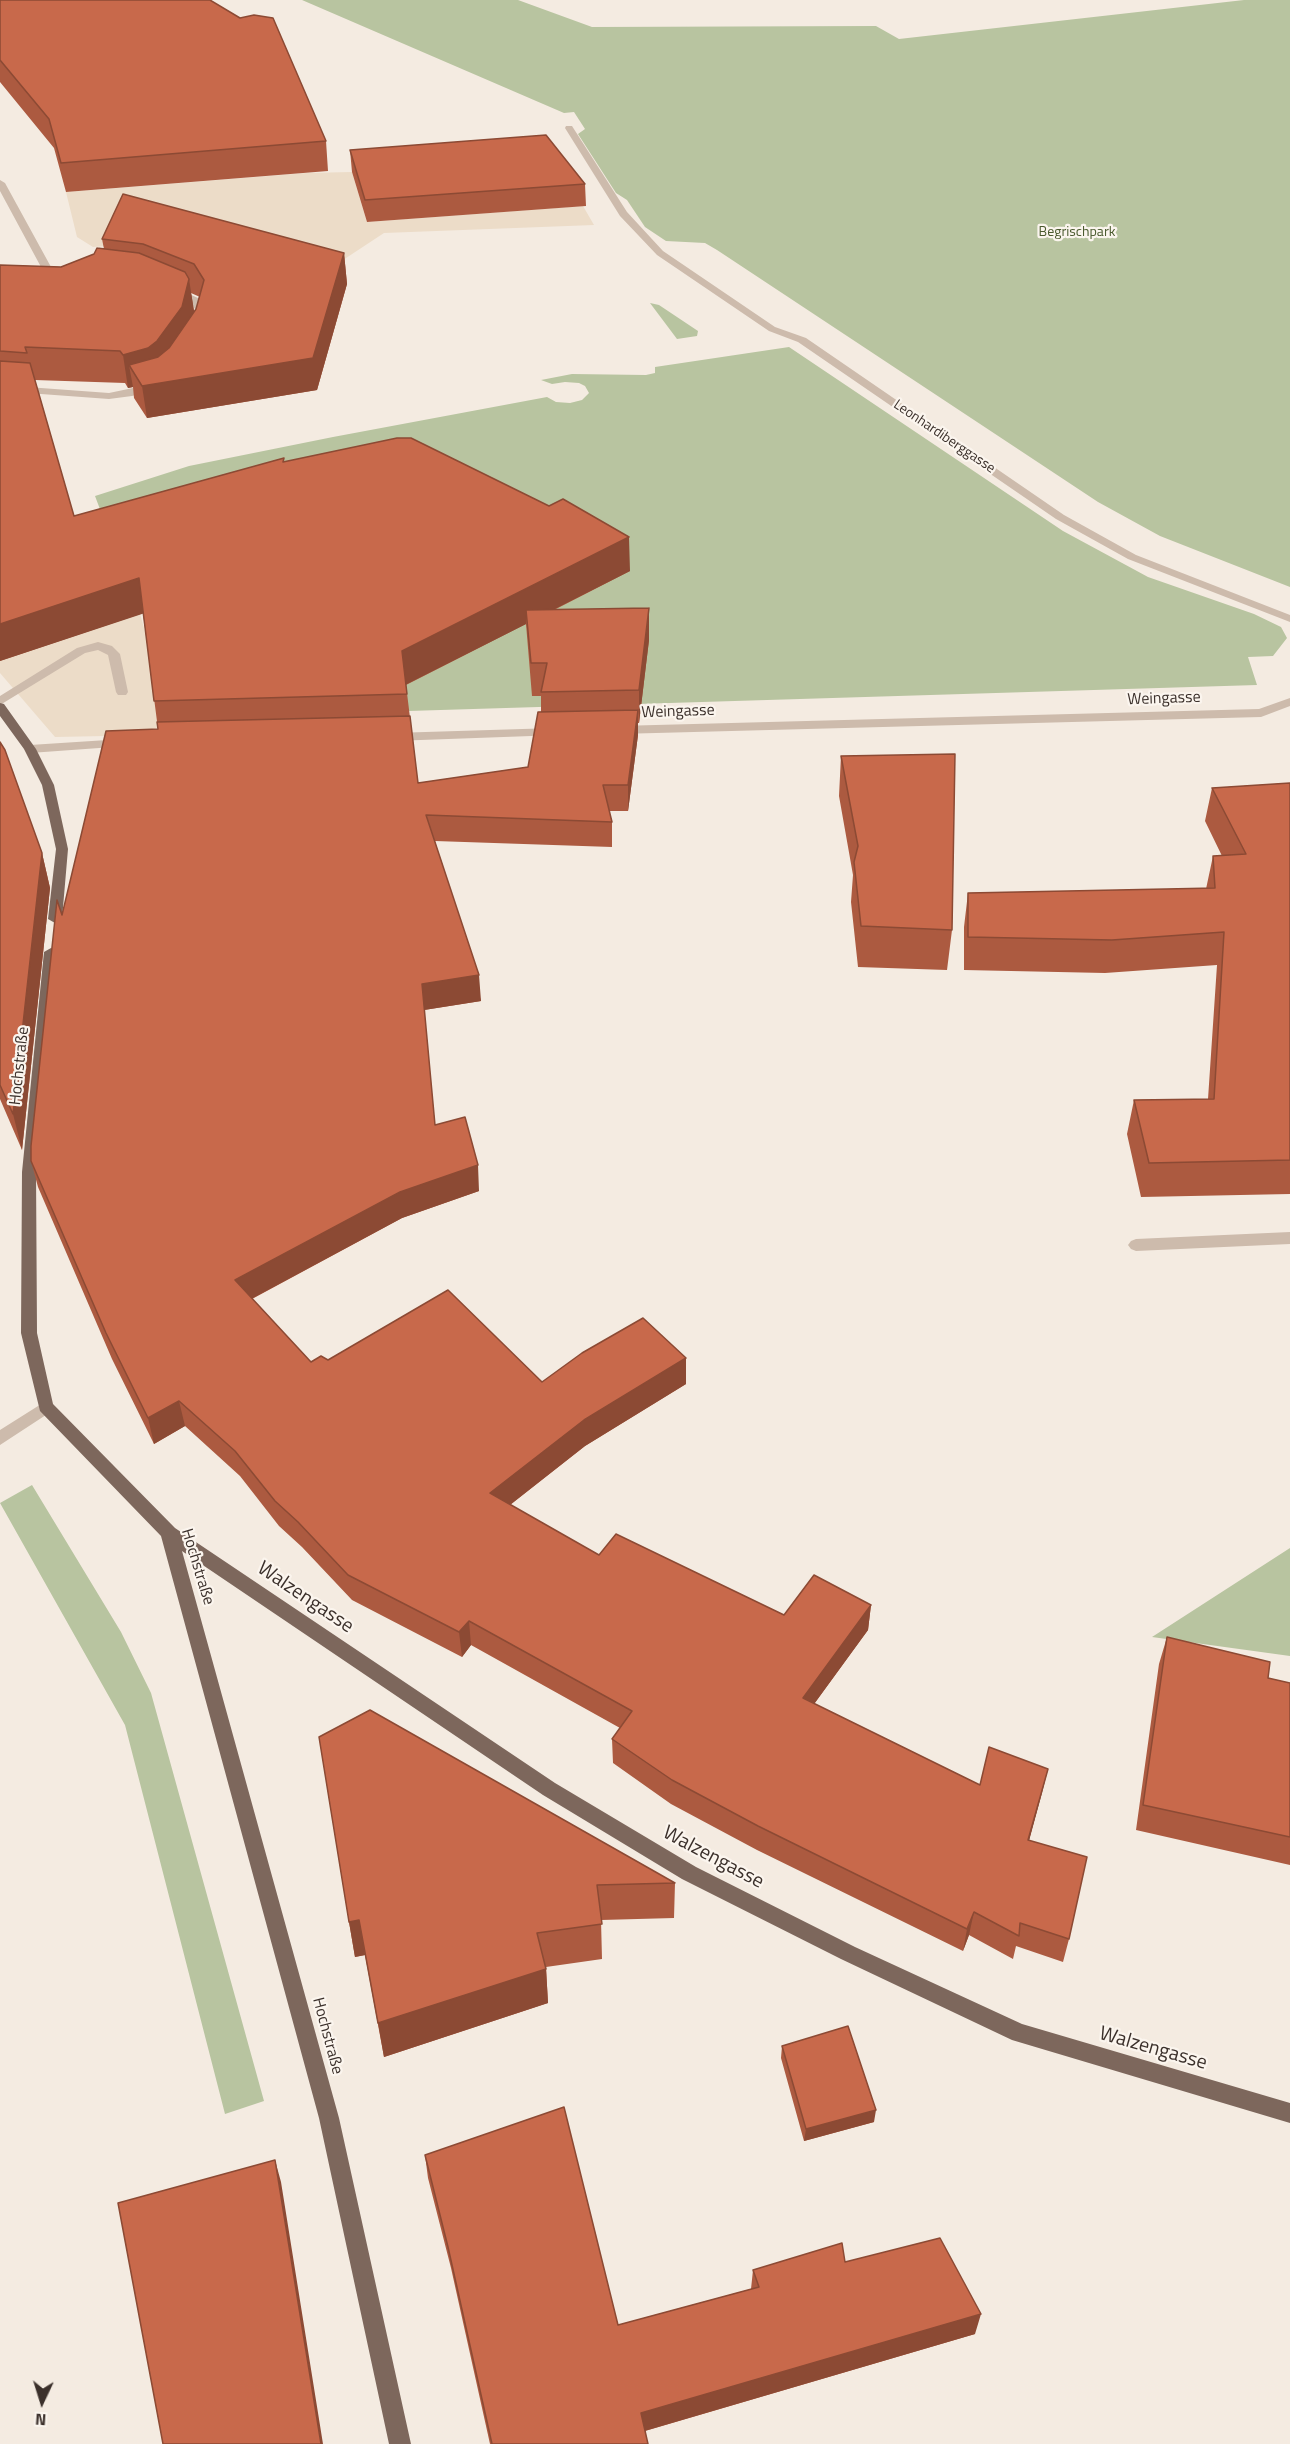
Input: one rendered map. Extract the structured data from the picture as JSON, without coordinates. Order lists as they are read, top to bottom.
{
  "streets": {
    "main road": ["Hochstraße", "Walzengasse"],
    "street": ["Leonhardiberggasse", "Weingasse"]
  },
  "crossings": [
    ["Hochstraße", "Walzengasse"]
  ],
  "parks": ["Begrischpark"],
  "north": "bottom"
}
